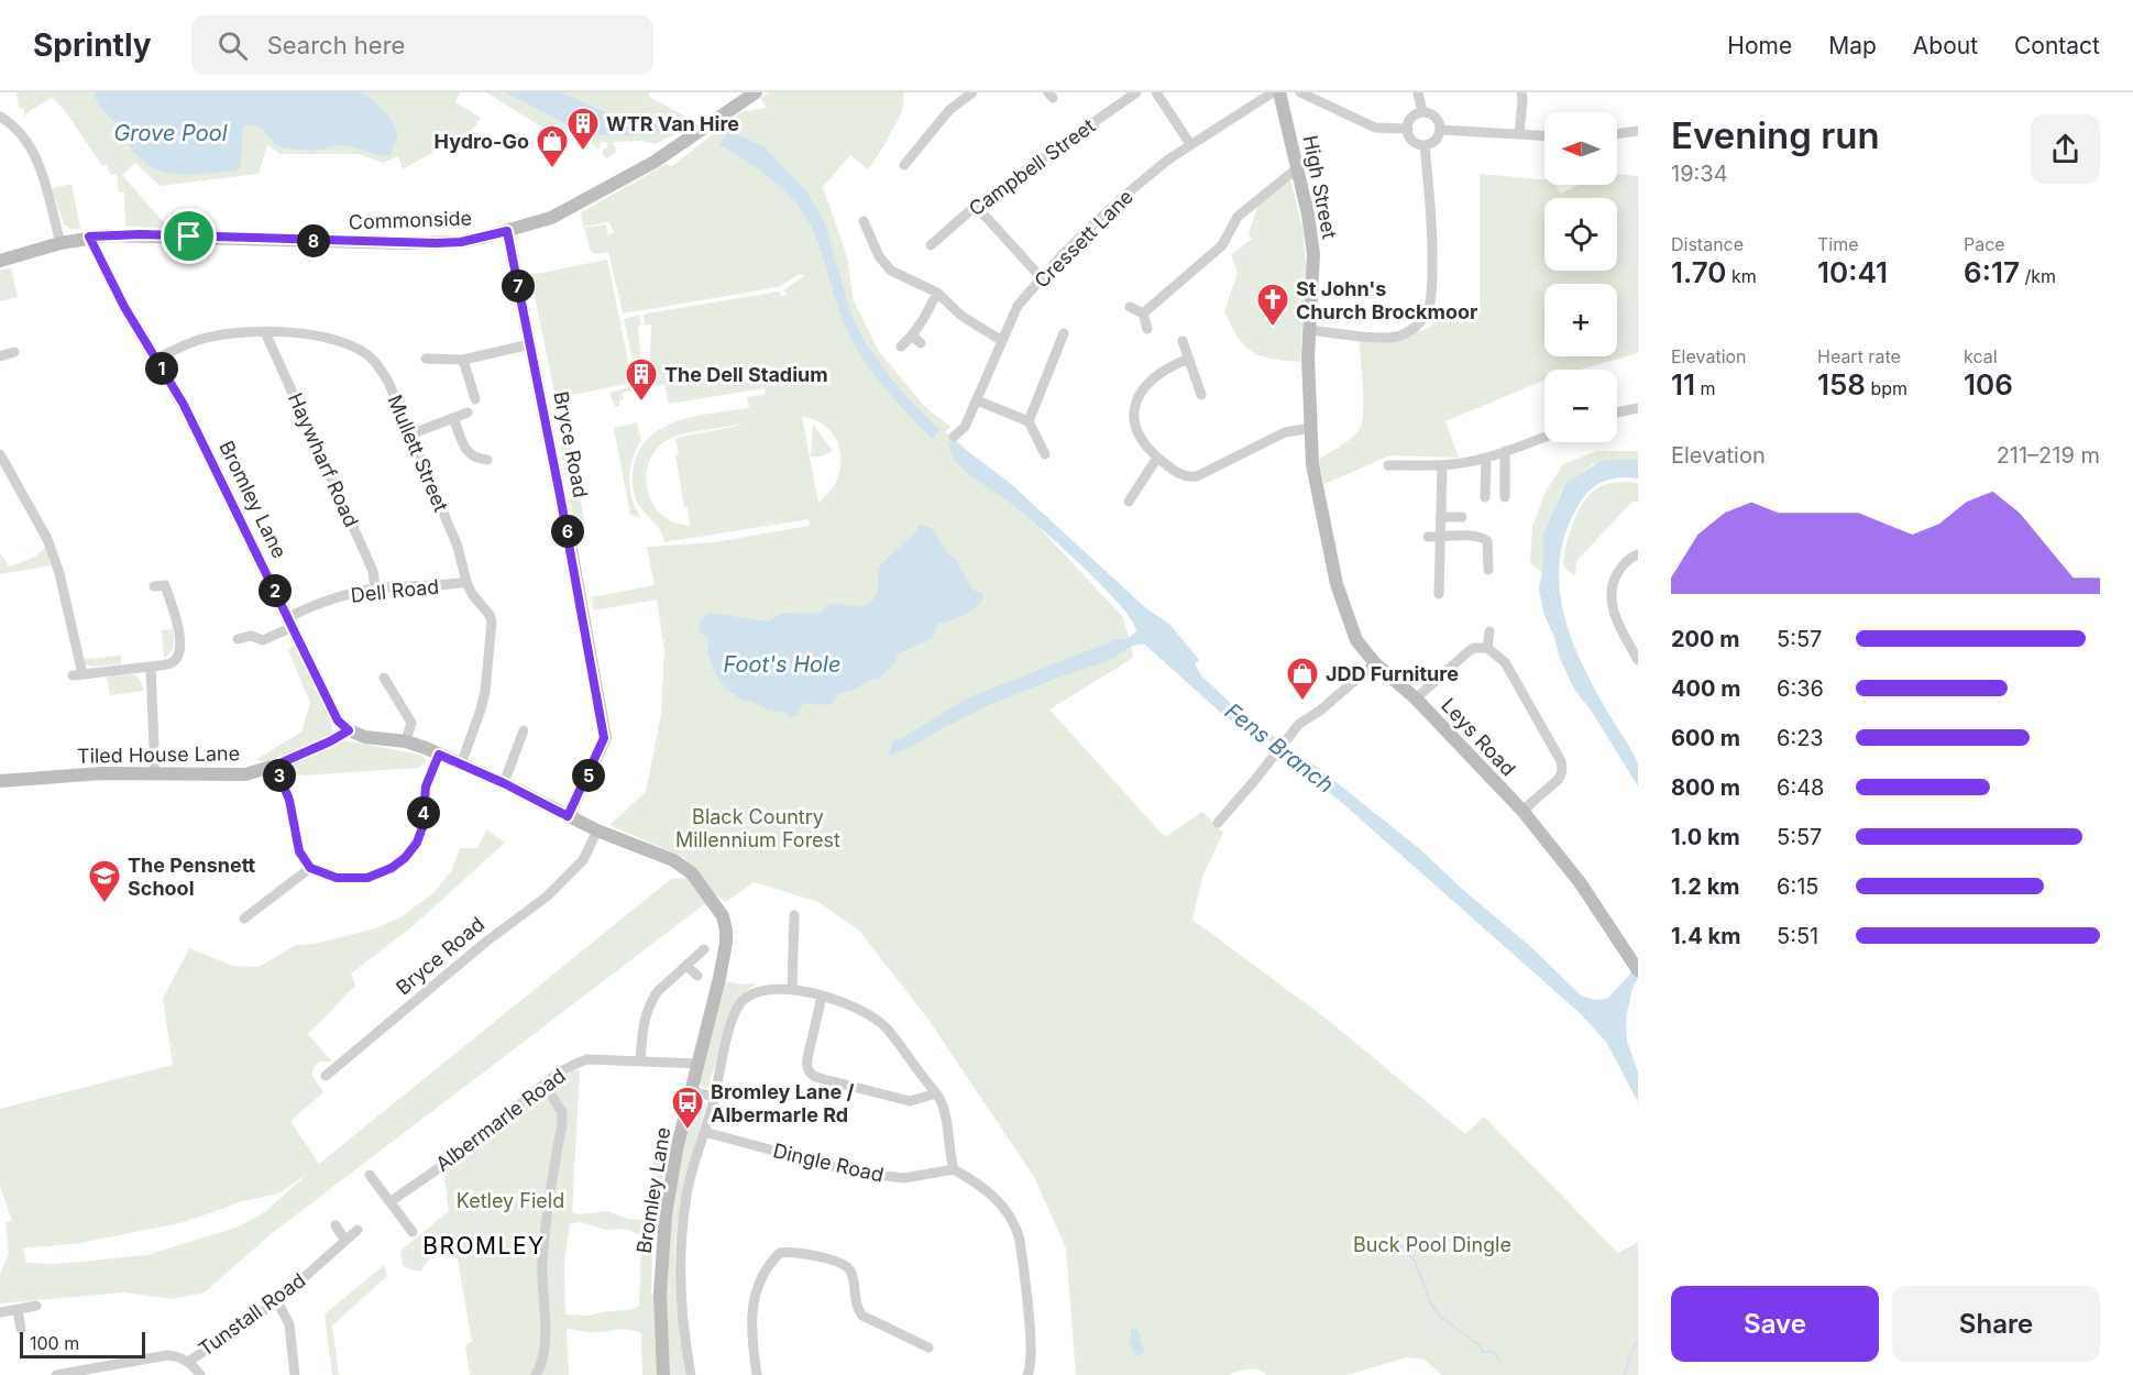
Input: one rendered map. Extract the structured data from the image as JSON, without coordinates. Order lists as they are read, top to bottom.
{
  "streets": {
    "street": [
      "Campbell Street",
      "High Street",
      "Commonside",
      "Cressett Lane",
      "Bryce Road",
      "Mullett Street",
      "Haywharf Road",
      "Bromley Lane",
      "Dell Road",
      "Leys Road",
      "Tiled House Lane",
      "Albermarle Road",
      "Dingle Road",
      "Tunstall Road"
    ]
  },
  "crossings": [
    ["High Street", "Leys Road"],
    ["Commonside", "Bryce Road"],
    ["Commonside", "Bromley Lane"],
    ["Bryce Road", "Bromley Lane"],
    ["Mullett Street", "Haywharf Road"],
    ["Mullett Street", "Bromley Lane"],
    ["Mullett Street", "Dell Road"],
    ["Haywharf Road", "Dell Road"],
    ["Bromley Lane", "Dell Road"],
    ["Bromley Lane", "Tiled House Lane"],
    ["Bromley Lane", "Albermarle Road"],
    ["Bromley Lane", "Dingle Road"]
  ],
  "districts": ["BROMLEY"],
  "water": ["Grove Pool", "Foot's Hole", "Fens Branch"],
  "parks": ["Black Country Millennium Forest", "Ketley Field", "Buck Pool Dingle"],
  "places": {
    "building": ["WTR Van Hire", "The Dell Stadium"],
    "shop": ["Hydro-Go", "JDD Furniture"],
    "church": ["St John's Church Brockmoor"],
    "school or university": ["The Pensnett School"],
    "bus stop": ["Bromley Lane / Albermarle Rd"]
  },
  "scale_bar": "100 m",
  "north": "left",
  "page": {
    "header": "Sprintly",
    "search": "Search here",
    "nav": [
      "Home",
      "Map",
      "About",
      "Contact"
    ],
    "heading": ["Evening run", "19:34"],
    "map_buttons": ["+", "−"],
    "stats": [
      ["Distance", "1.70 km"],
      ["Time", "10:41"],
      ["Pace", "6:17 /km"],
      ["Elevation", "11 m"],
      ["Heart rate", "158 bpm"],
      ["kcal", "106"]
    ],
    "pins": [
      "8",
      "7",
      "1",
      "6",
      "2",
      "3",
      "5",
      "4"
    ],
    "chart": ["Elevation", "211–219 m"],
    "list": [
      {
        "name": "200 m",
        "note": "5:57"
      },
      {
        "name": "400 m",
        "note": "6:36"
      },
      {
        "name": "600 m",
        "note": "6:23"
      },
      {
        "name": "800 m",
        "note": "6:48"
      },
      {
        "name": "1.0 km",
        "note": "5:57"
      },
      {
        "name": "1.2 km",
        "note": "6:15"
      },
      {
        "name": "1.4 km",
        "note": "5:51"
      }
    ],
    "buttons": ["Save", "Share"],
    "scale": "100 m"
  }
}
